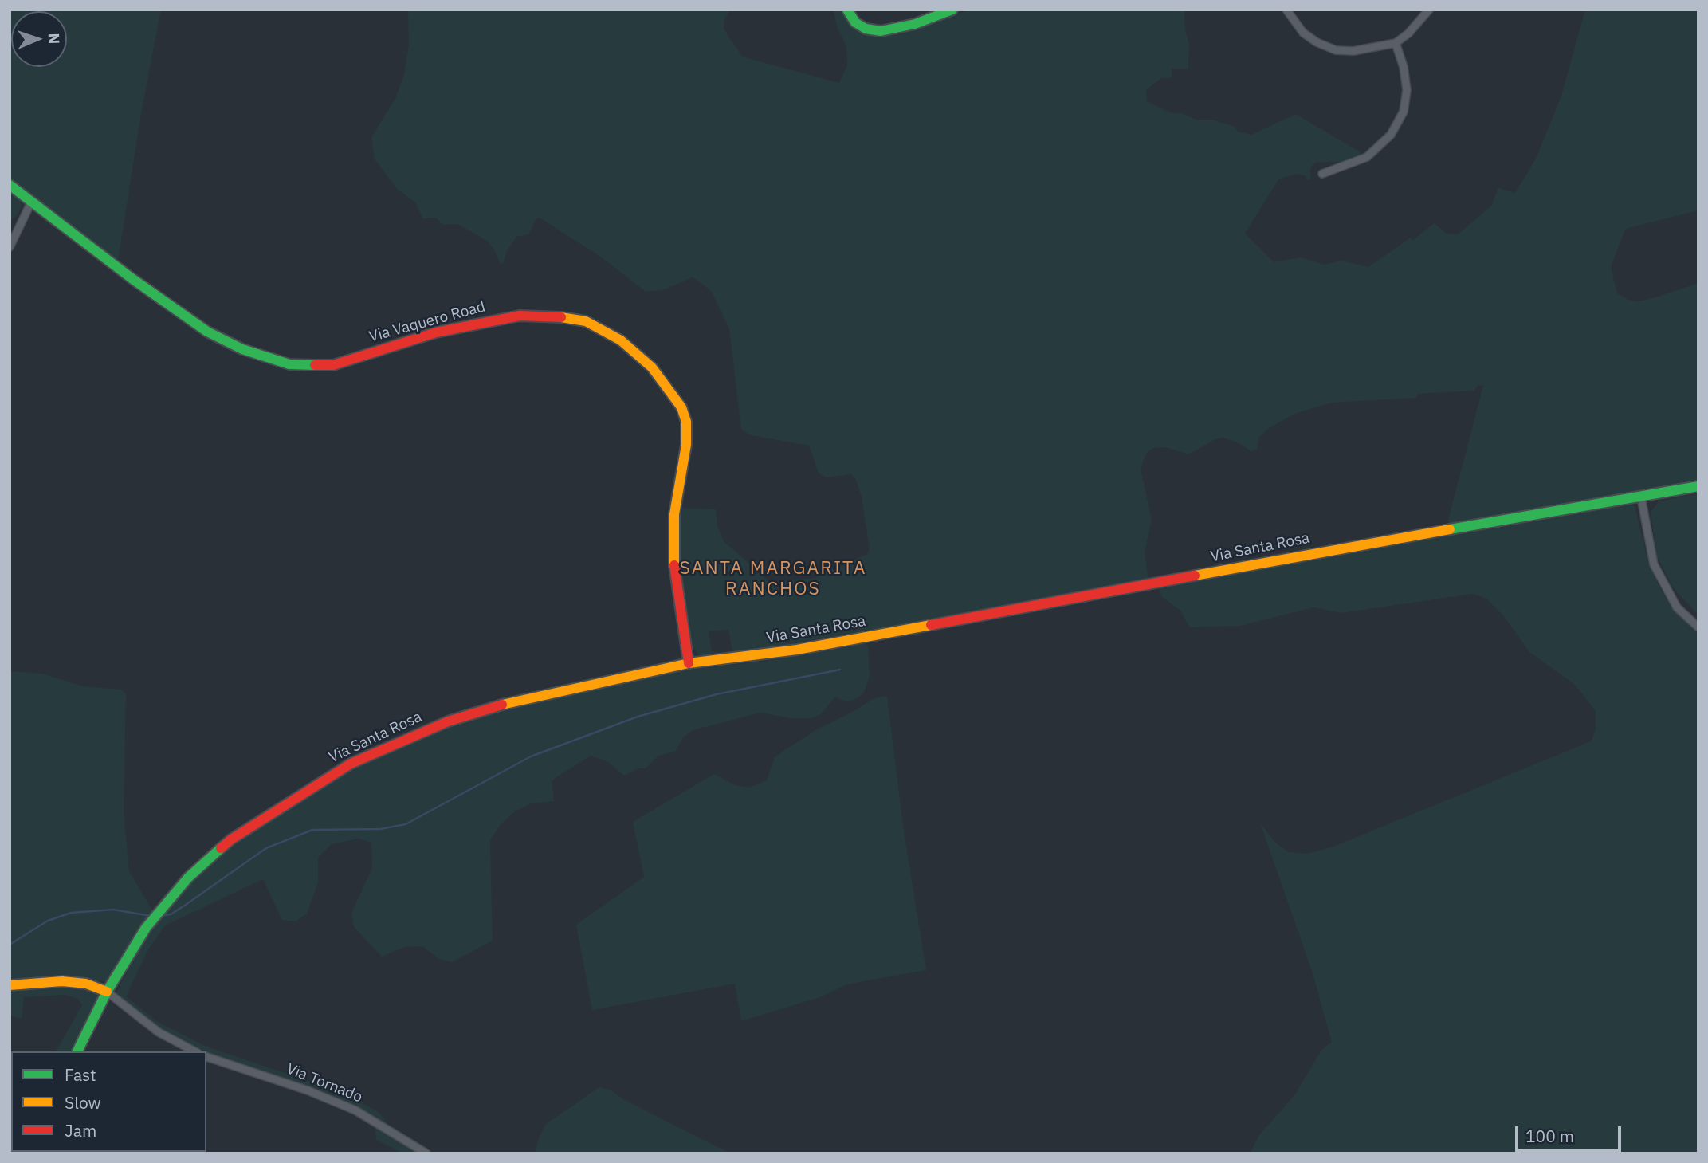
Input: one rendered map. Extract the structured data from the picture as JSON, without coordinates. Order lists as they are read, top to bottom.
{
  "streets": {
    "street": ["Via Vaquero Road", "Via Santa Rosa", "Via Tornado"]
  },
  "crossings": [
    ["Via Vaquero Road", "Via Santa Rosa"]
  ],
  "districts": ["SANTA MARGARITA RANCHOS"],
  "legend": ["Fast", "Slow", "Jam"],
  "scale_bar": "100 m",
  "north": "right"
}
